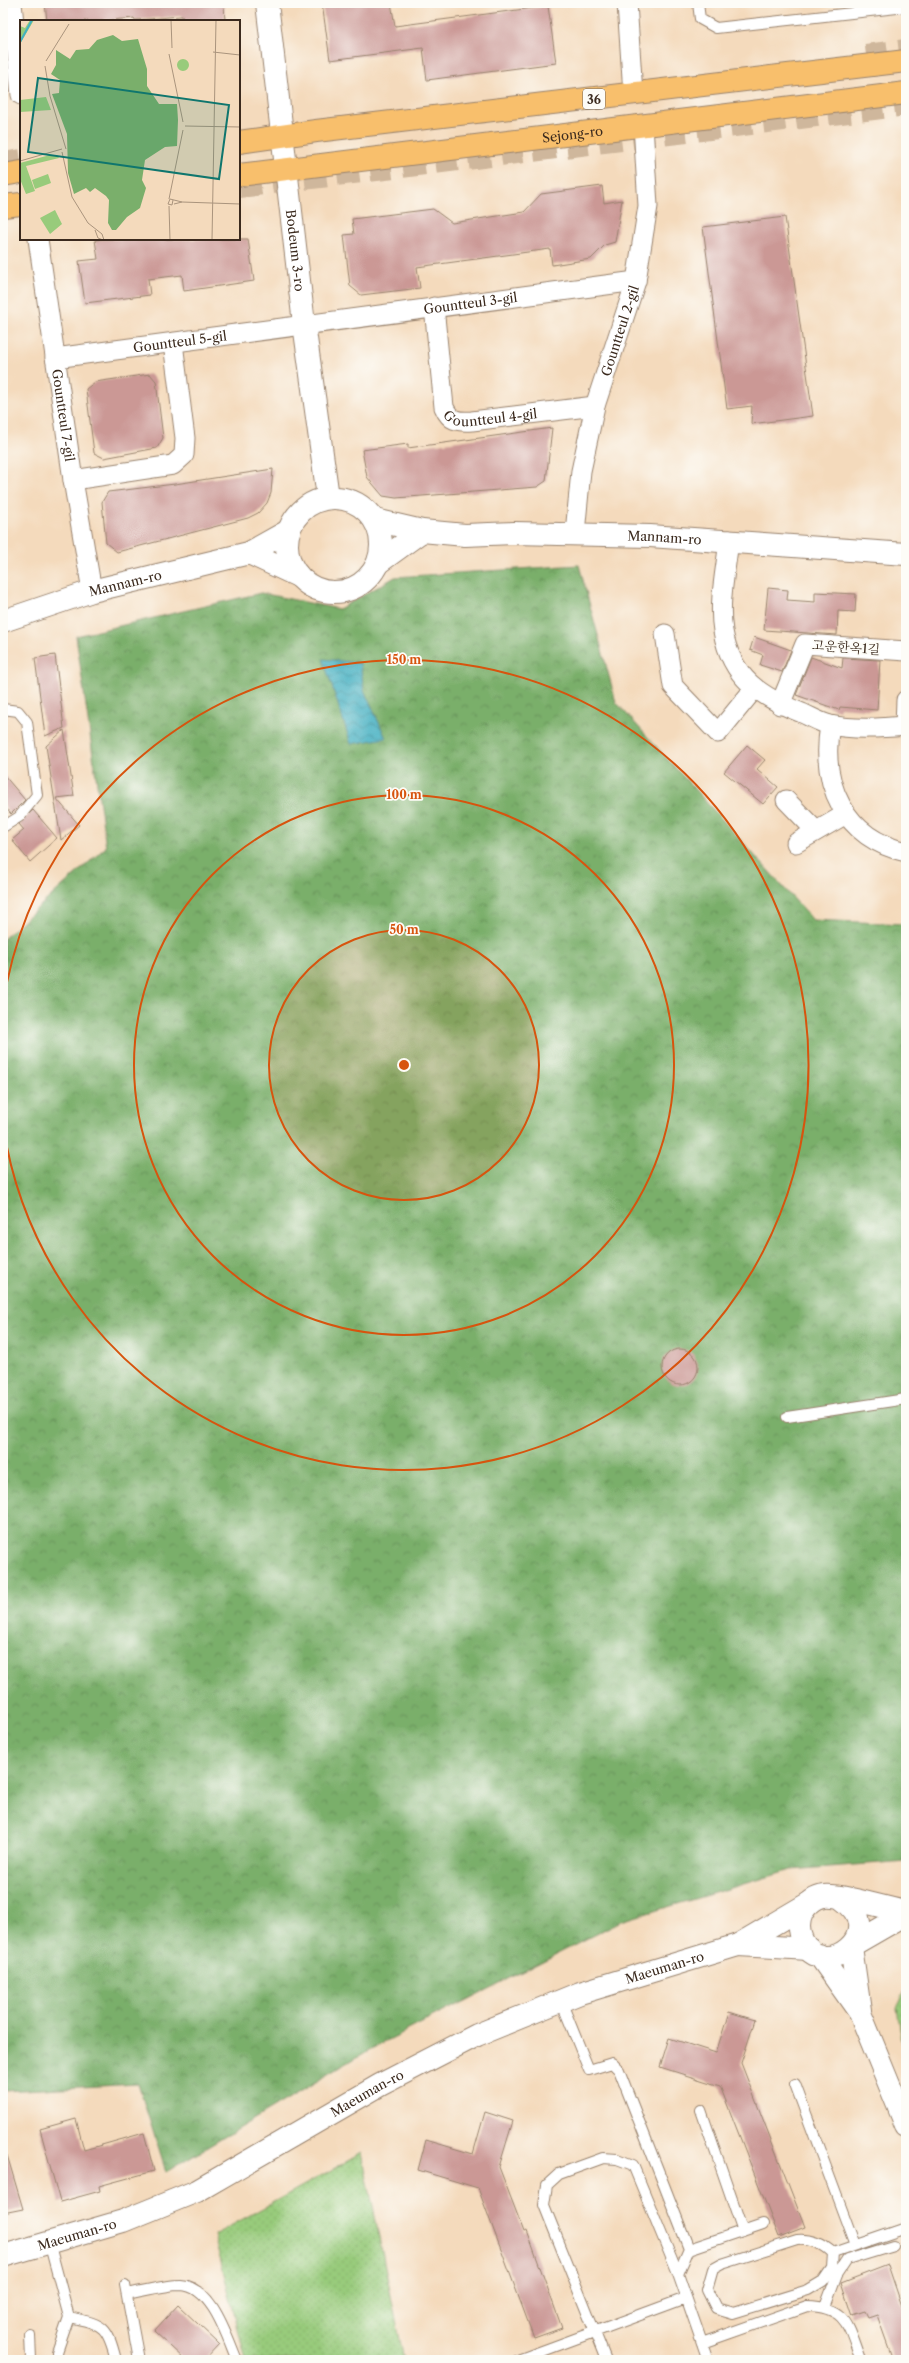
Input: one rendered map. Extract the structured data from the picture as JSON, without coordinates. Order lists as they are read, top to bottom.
{
  "streets": {
    "main road": ["36", "Sejong-ro"],
    "street": [
      "Bodeum 3-ro",
      "Gountteul 3-gil",
      "Gountteul 2-gil",
      "Gountteul 5-gil",
      "Gountteul 4-gil",
      "Gountteul 7-gil",
      "Mannam-ro",
      "고운한옥1길",
      "Maeuman-ro"
    ]
  },
  "crossings": [
    ["36", "Bodeum 3-ro"],
    ["Sejong-ro", "Bodeum 3-ro"],
    ["Sejong-ro", "Gountteul 2-gil"],
    ["Bodeum 3-ro", "Gountteul 3-gil"],
    ["Bodeum 3-ro", "Gountteul 5-gil"],
    ["Bodeum 3-ro", "Mannam-ro"],
    ["Gountteul 3-gil", "Gountteul 2-gil"],
    ["Gountteul 3-gil", "Gountteul 5-gil"],
    ["Gountteul 3-gil", "Gountteul 4-gil"],
    ["Gountteul 2-gil", "Gountteul 4-gil"],
    ["Gountteul 2-gil", "Mannam-ro"],
    ["Gountteul 5-gil", "Gountteul 7-gil"],
    ["Gountteul 7-gil", "Mannam-ro"]
  ],
  "rings": ["150 m", "100 m", "50 m"]
}
